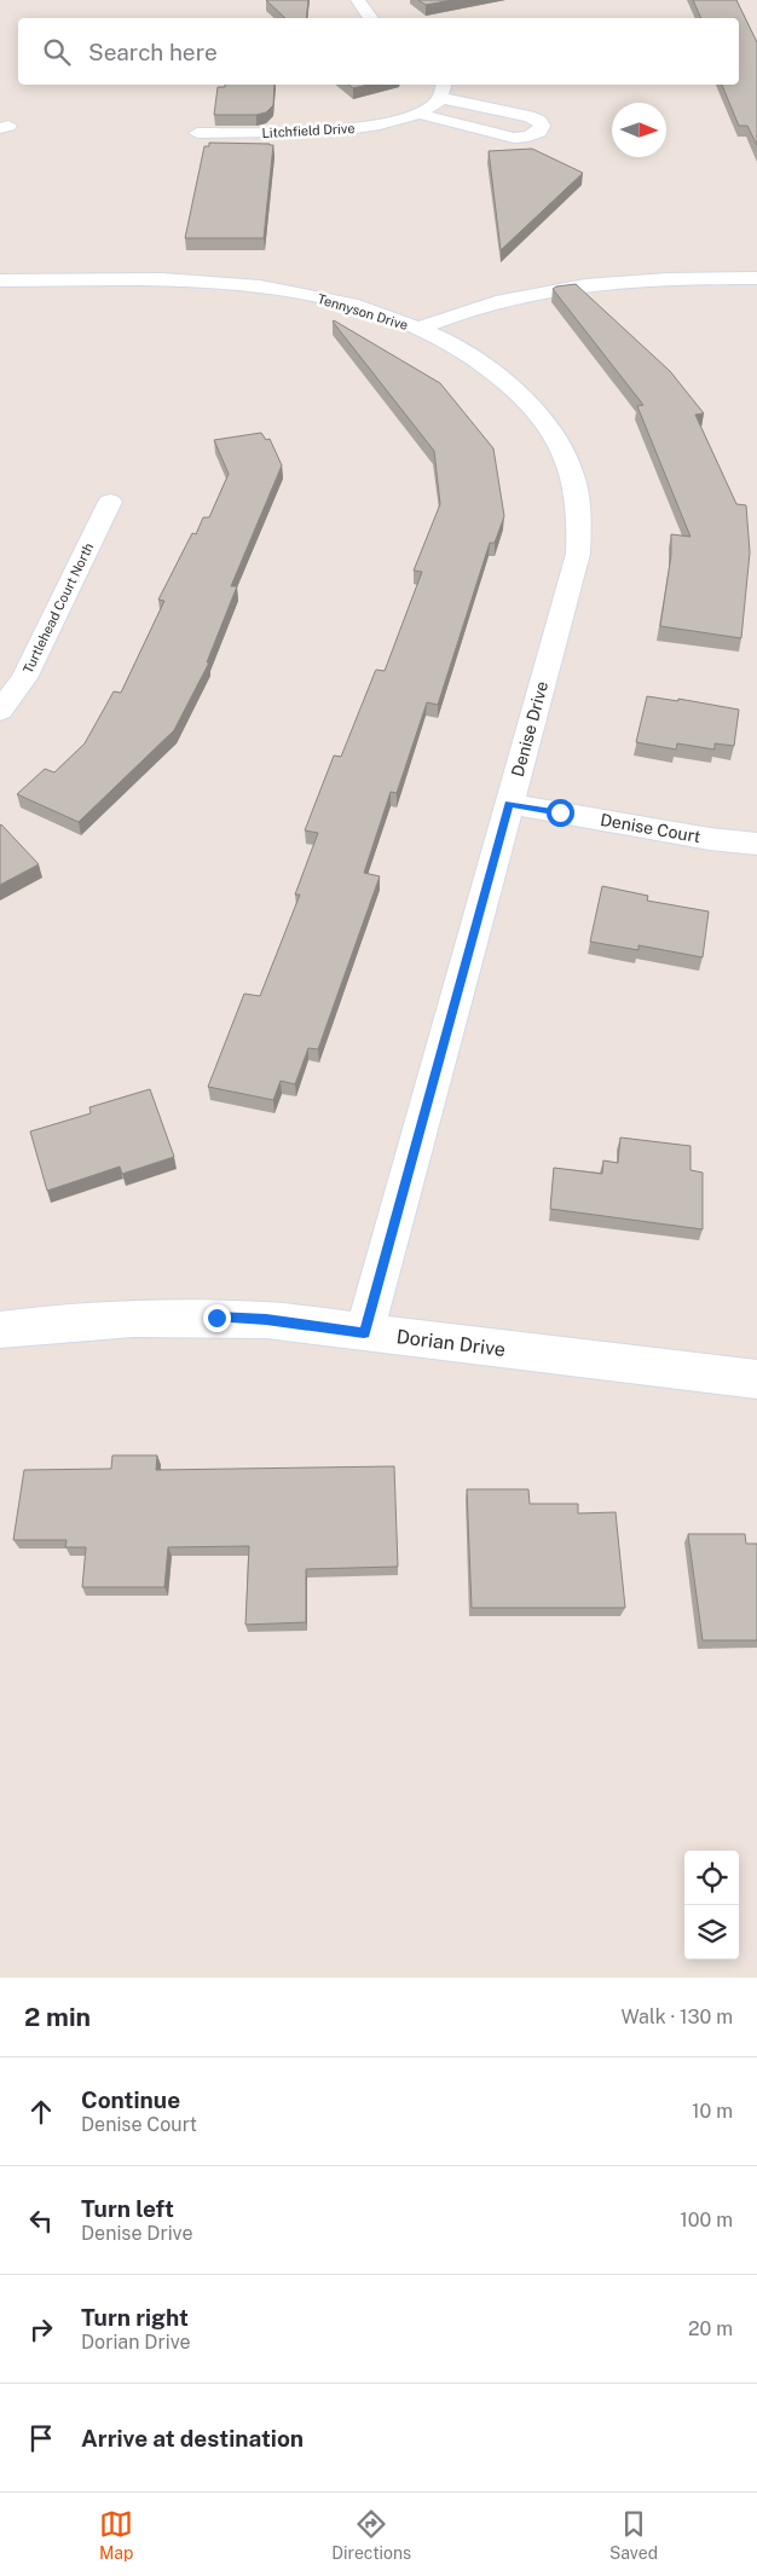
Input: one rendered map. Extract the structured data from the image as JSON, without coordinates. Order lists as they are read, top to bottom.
{
  "streets": {
    "street": [
      "Litchfield Drive",
      "Tennyson Drive",
      "Turtlehead Court North",
      "Denise Drive",
      "Denise Court",
      "Dorian Drive"
    ]
  },
  "crossings": [
    ["Tennyson Drive", "Denise Drive"],
    ["Denise Drive", "Denise Court"],
    ["Denise Drive", "Dorian Drive"]
  ],
  "north": "right",
  "page": {
    "search": "Search here",
    "heading": ["2 min", "Walk · 130 m"],
    "list": [
      ["Continue", "Denise Court", "10 m"],
      ["Turn left", "Denise Drive", "100 m"],
      ["Turn right", "Dorian Drive", "20 m"],
      "Arrive at destination"
    ],
    "nav": ["Map", "Directions", "Saved"]
  }
}
